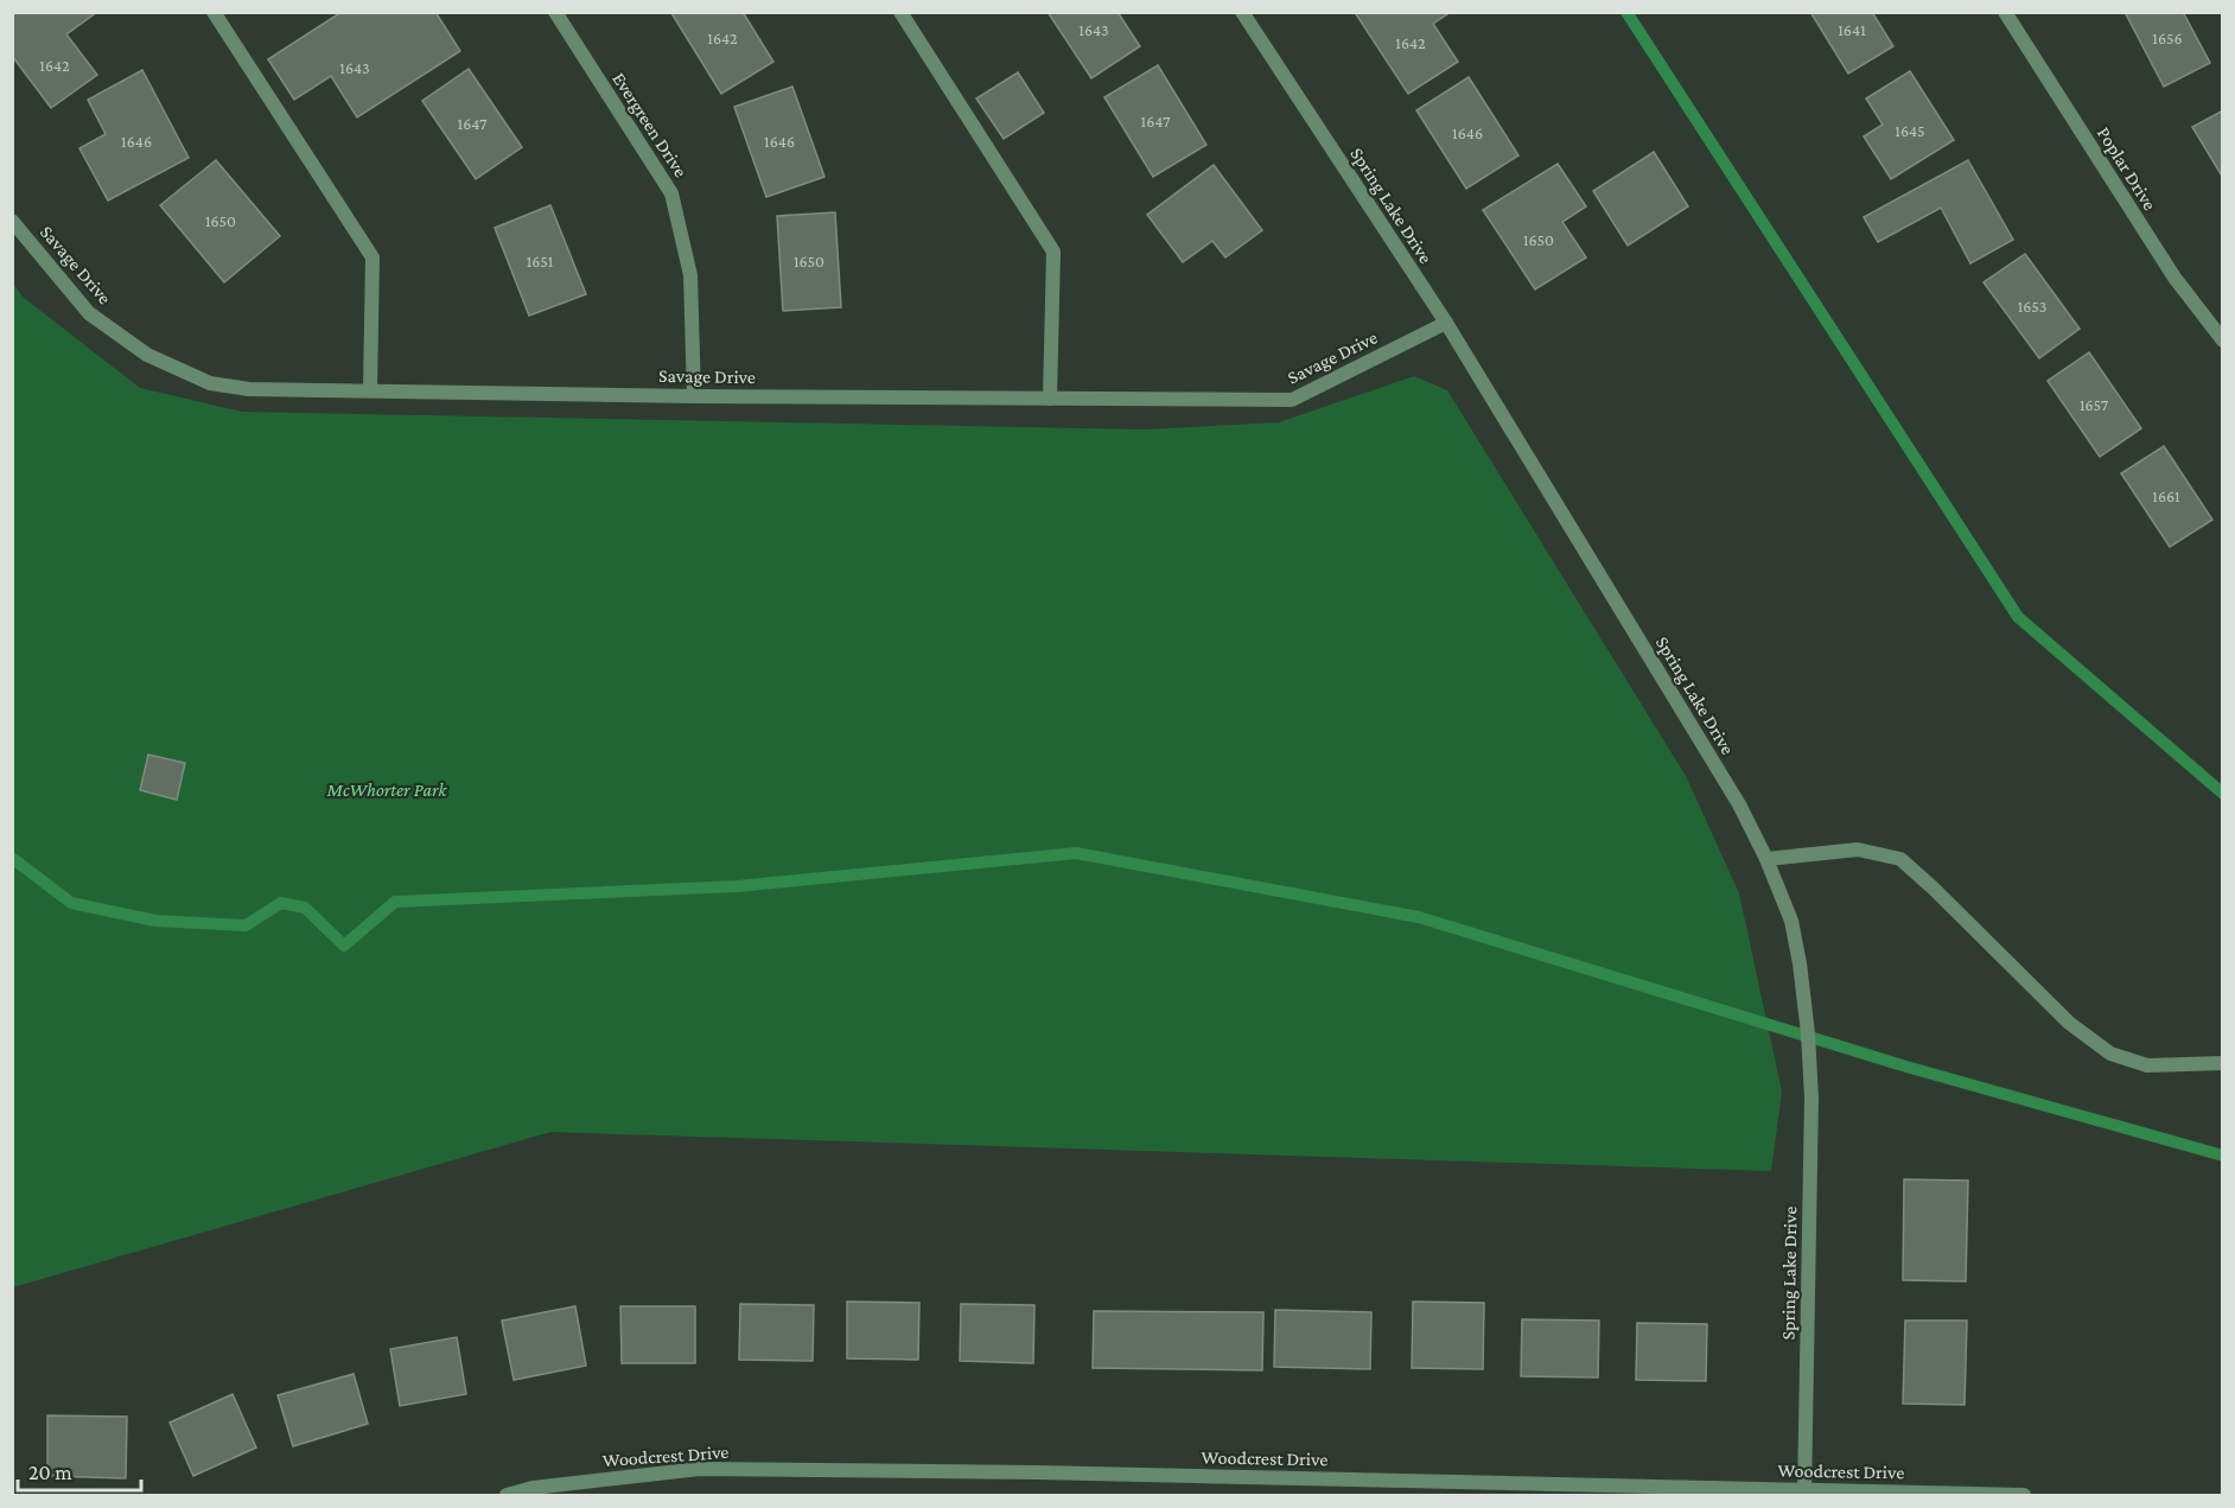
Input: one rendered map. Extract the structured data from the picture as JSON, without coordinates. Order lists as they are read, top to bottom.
{
  "streets": {
    "street": [
      "Evergreen Drive",
      "Poplar Drive",
      "Spring Lake Drive",
      "Savage Drive",
      "Woodcrest Drive"
    ]
  },
  "crossings": [
    ["Evergreen Drive", "Savage Drive"],
    ["Spring Lake Drive", "Savage Drive"],
    ["Spring Lake Drive", "Woodcrest Drive"]
  ],
  "parks": ["McWhorter Park"],
  "house_numbers": [
    "1643",
    "1641",
    "1642",
    "1656",
    "1642",
    "1642",
    "1643",
    "1647",
    "1647",
    "1645",
    "1646",
    "1646",
    "1646",
    "1650",
    "1650",
    "1651",
    "1650",
    "1653",
    "1657",
    "1661"
  ],
  "scale_bar": "20 m"
}
